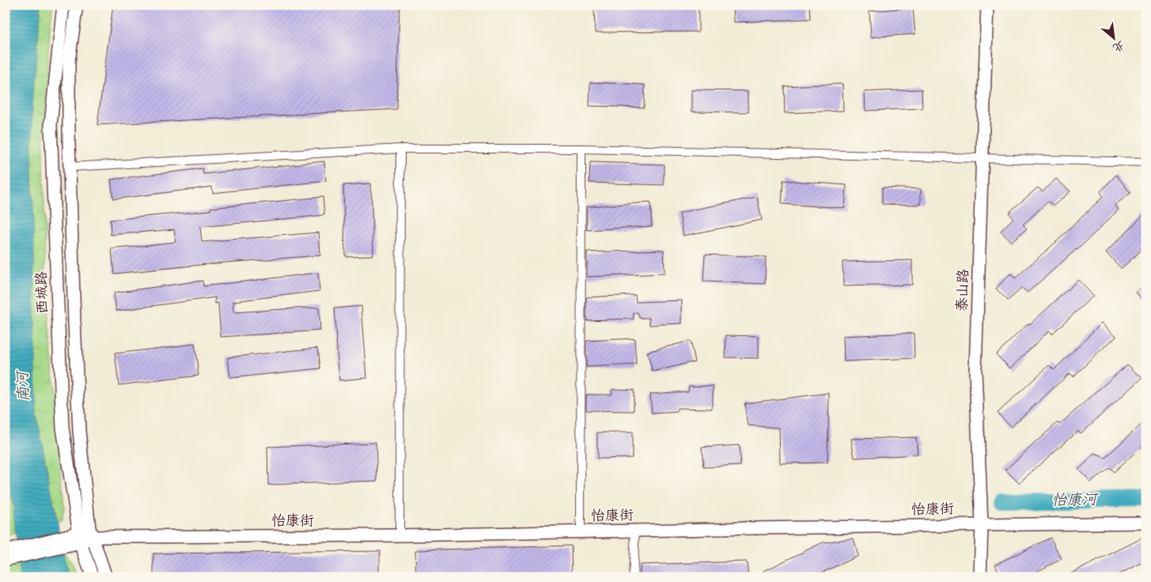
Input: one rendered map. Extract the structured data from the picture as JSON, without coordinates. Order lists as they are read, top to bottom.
{
  "streets": {
    "main road": ["泰山路", "西城路", "怡康街"]
  },
  "crossings": [
    ["泰山路", "怡康街"],
    ["西城路", "怡康街"]
  ],
  "water": ["南河", "怡康河"],
  "north": "bottom right"
}
